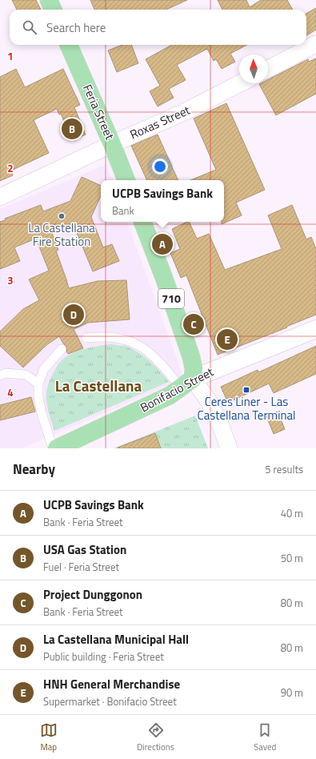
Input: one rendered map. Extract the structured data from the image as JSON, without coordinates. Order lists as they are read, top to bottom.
{
  "streets": {
    "main road": ["Feria Street", "710", "Bonifacio Street"],
    "street": ["Roxas Street"]
  },
  "crossings": [
    ["Feria Street", "Roxas Street"],
    ["710", "Bonifacio Street"]
  ],
  "districts": ["La Castellana"],
  "places": {
    "other": ["La Castellana Fire Station"],
    "transit": ["Ceres Liner - Las Castellana Terminal"]
  },
  "north": "top",
  "page": {
    "search": "Search here",
    "pins": [
      "B",
      "A",
      "D",
      "C",
      "E"
    ],
    "popup": ["UCPB Savings Bank", "Bank"],
    "heading": ["Nearby", "5 results"],
    "list": [
      {
        "mark": "A",
        "name": "UCPB Savings Bank",
        "note": "Bank · Feria Street",
        "value": "40 m"
      },
      {
        "mark": "B",
        "name": "USA Gas Station",
        "note": "Fuel · Feria Street",
        "value": "50 m"
      },
      {
        "mark": "C",
        "name": "Project Dunggonon",
        "note": "Bank · Feria Street",
        "value": "80 m"
      },
      {
        "mark": "D",
        "name": "La Castellana Municipal Hall",
        "note": "Public building · Feria Street",
        "value": "80 m"
      },
      {
        "mark": "E",
        "name": "HNH General Merchandise",
        "note": "Supermarket · Bonifacio Street",
        "value": "90 m"
      }
    ],
    "nav": ["Map", "Directions", "Saved"]
  },
  "grid": {
    "rows": [
      "1",
      "2",
      "3",
      "4"
    ]
  }
}
